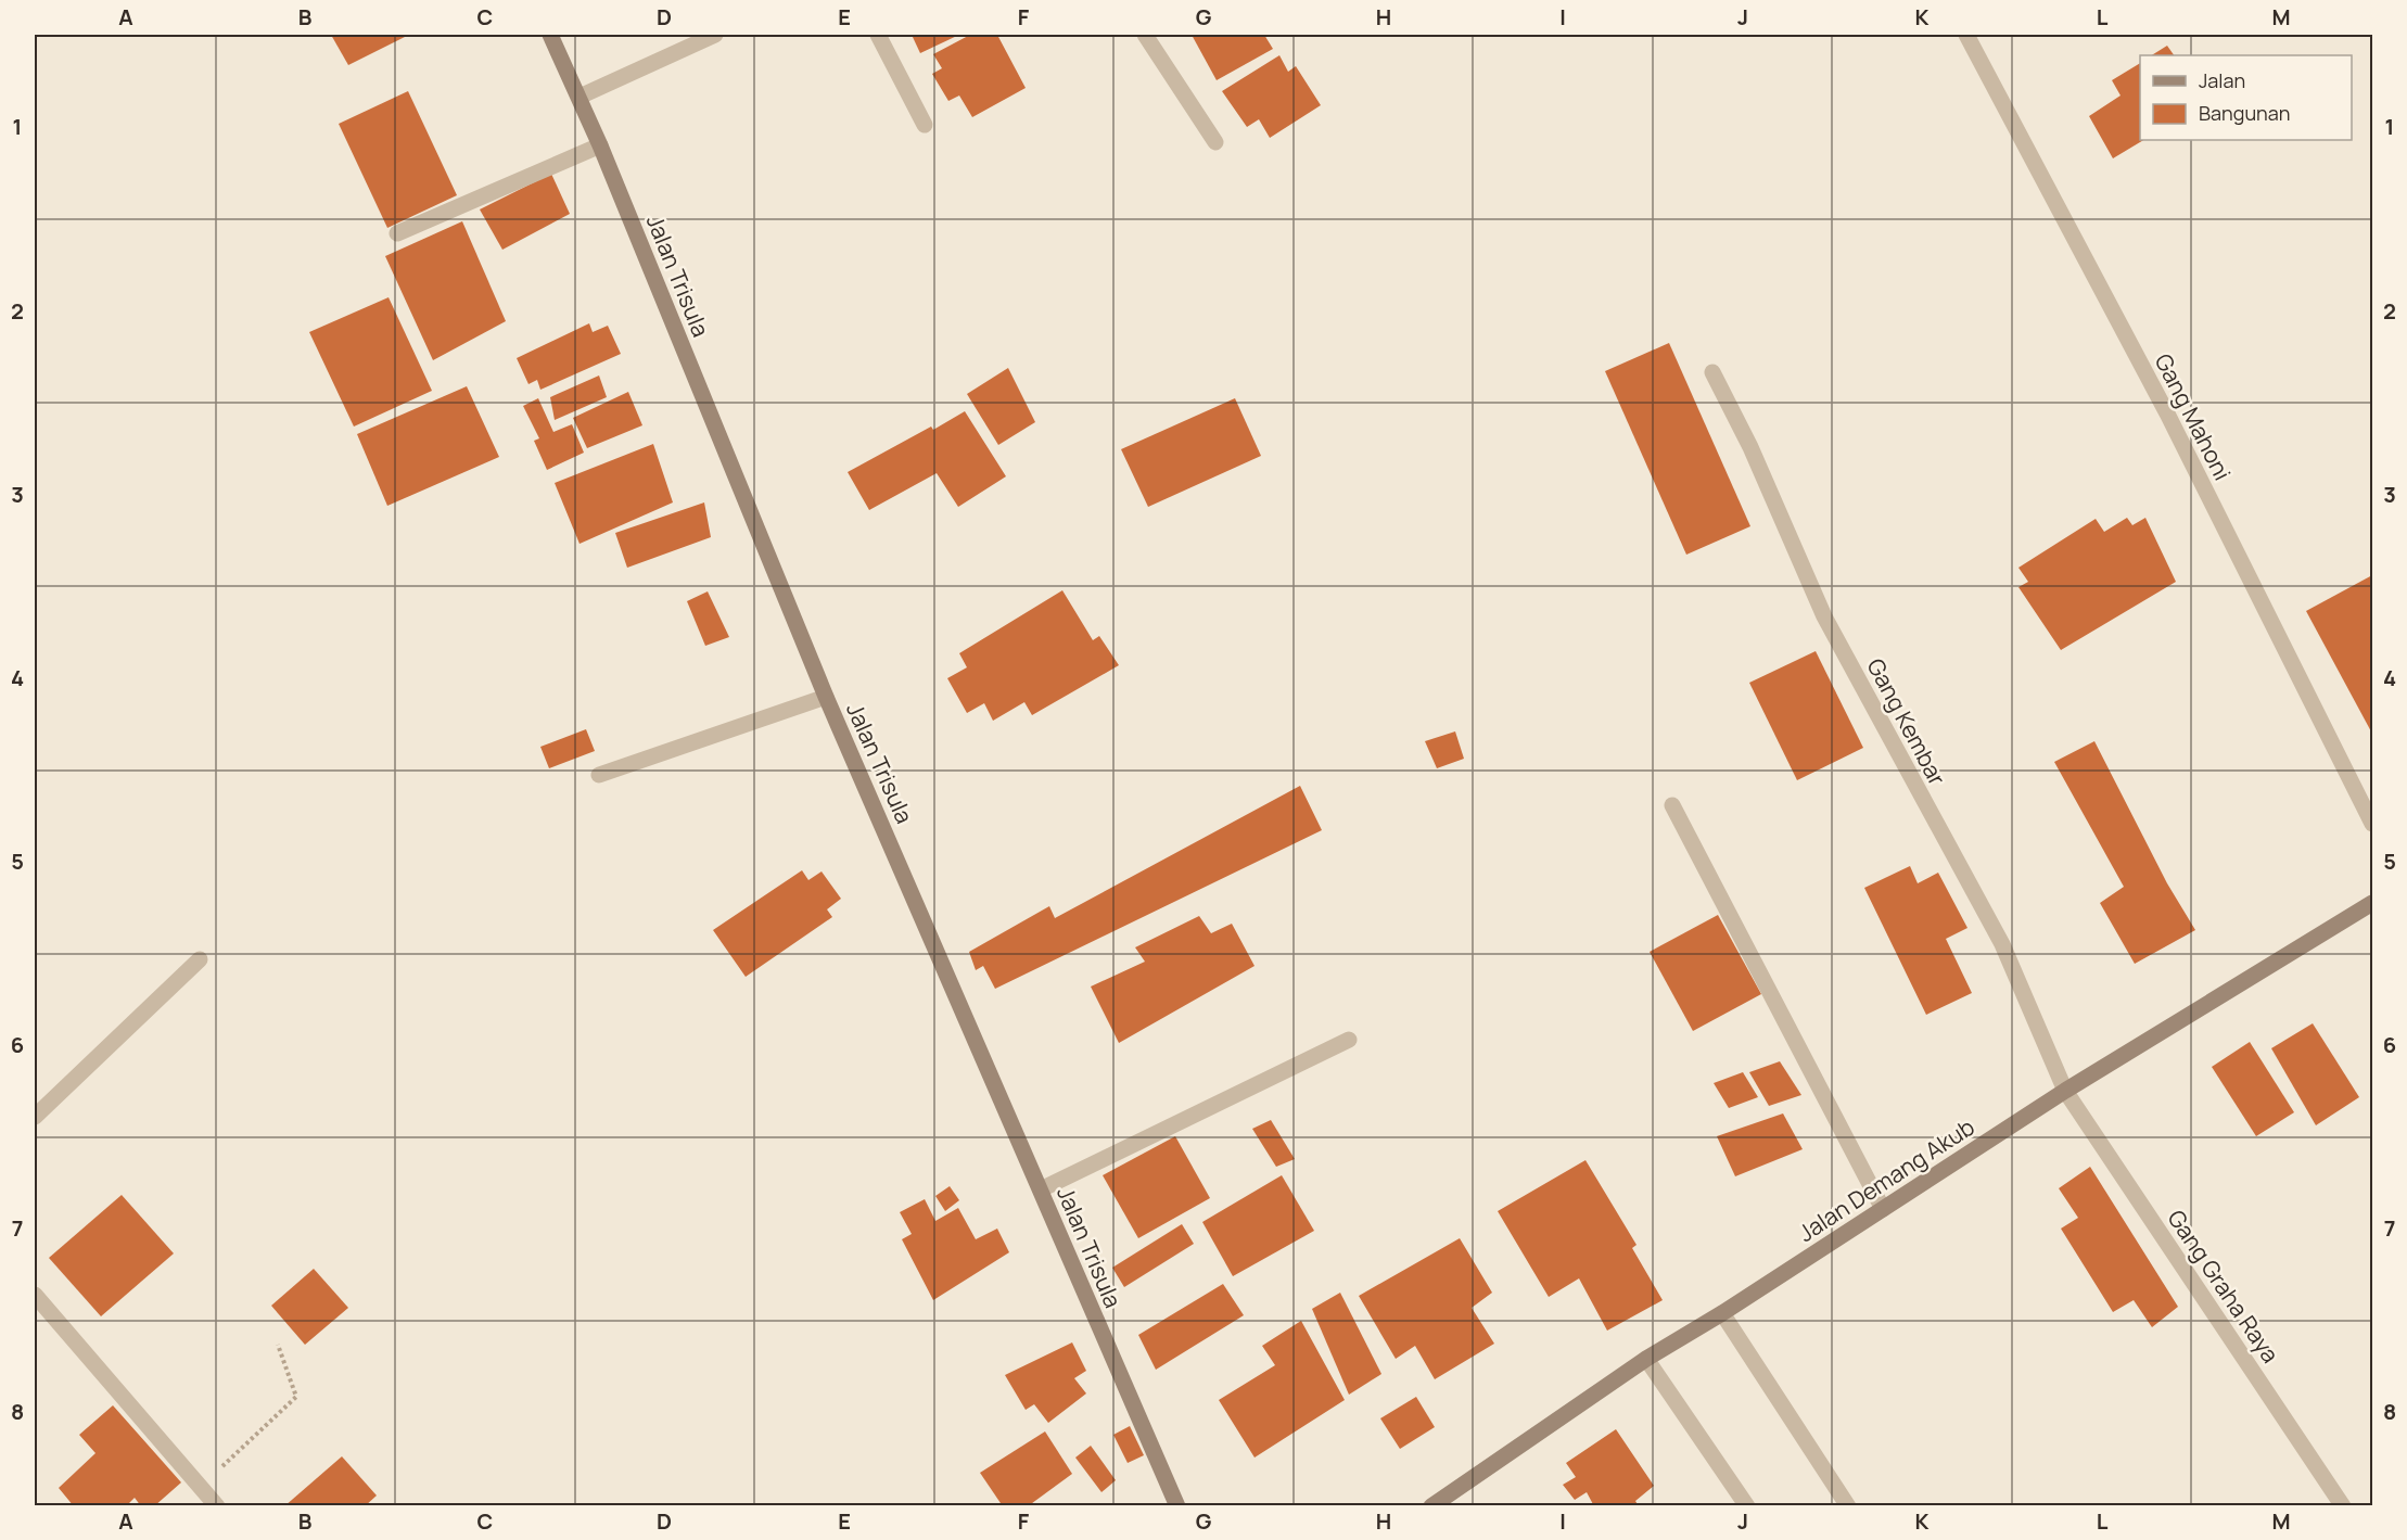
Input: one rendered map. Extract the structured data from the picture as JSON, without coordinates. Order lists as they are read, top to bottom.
{
  "streets": {
    "street": [
      "Jalan Trisula",
      "Gang Mahoni",
      "Gang Kembar",
      "Jalan Demang Akub",
      "Gang Graha Raya"
    ]
  },
  "crossings": [
    ["Gang Kembar", "Jalan Demang Akub"],
    ["Gang Kembar", "Gang Graha Raya"],
    ["Jalan Demang Akub", "Gang Graha Raya"]
  ],
  "legend": ["Jalan", "Bangunan"],
  "grid": {
    "columns": [
      "A",
      "B",
      "C",
      "D",
      "E",
      "F",
      "G",
      "H",
      "I",
      "J",
      "K",
      "L",
      "M"
    ],
    "rows": [
      "1",
      "2",
      "3",
      "4",
      "5",
      "6",
      "7",
      "8"
    ]
  }
}
